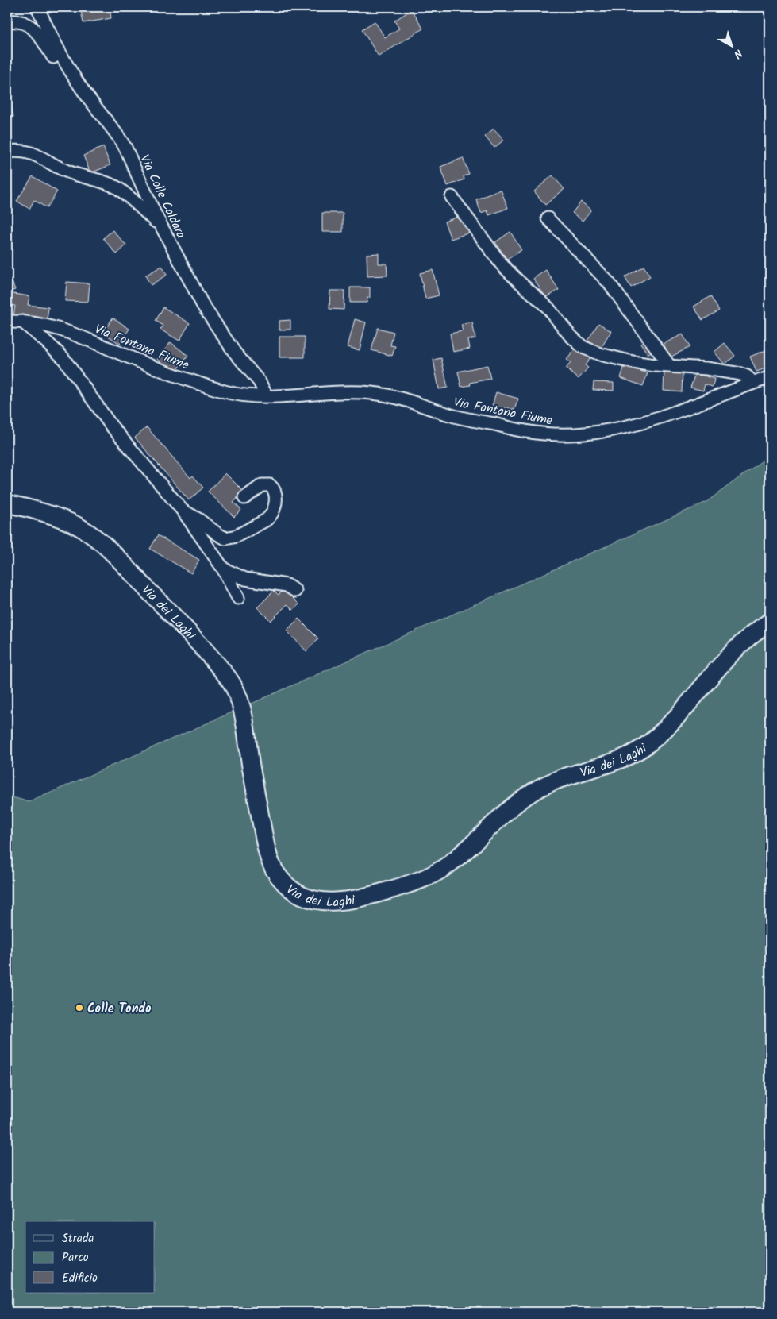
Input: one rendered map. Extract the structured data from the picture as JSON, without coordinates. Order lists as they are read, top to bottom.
{
  "streets": {
    "main road": ["Via dei Laghi"],
    "street": ["Via Colle Caldara", "Via Fontana Fiume"]
  },
  "crossings": [
    ["Via Colle Caldara", "Via Fontana Fiume"]
  ],
  "places": ["Colle Tondo"],
  "legend": ["Strada", "Parco", "Edificio"],
  "north": "bottom right"
}
